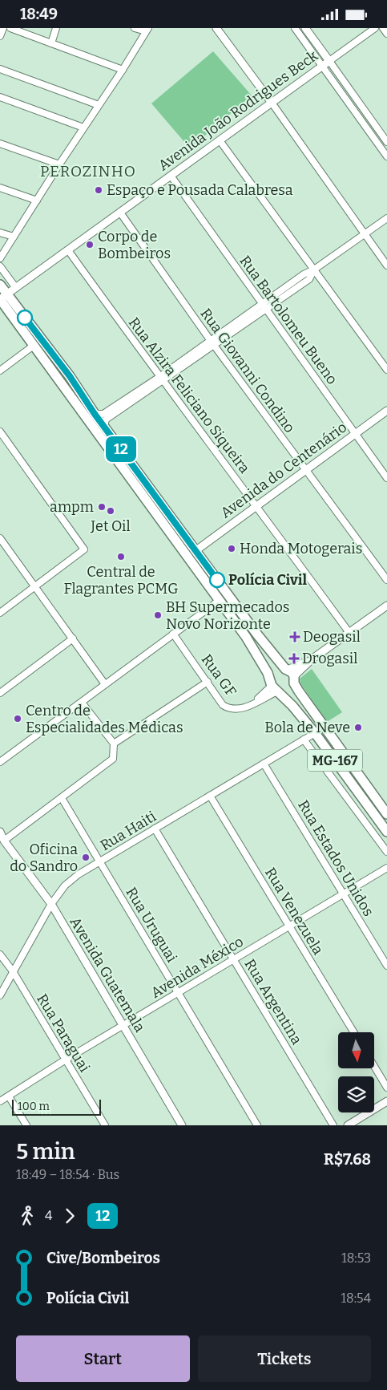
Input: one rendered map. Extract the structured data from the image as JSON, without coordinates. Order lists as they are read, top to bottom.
{
  "streets": {
    "main road": ["MG-167"],
    "street": [
      "Avenida João Rodrigues Beck",
      "Rua Bartolomeu Bueno",
      "Rua Giovanni Condino",
      "Rua Alzira Feliciano Siqueira",
      "Avenida do Centenário",
      "Rua GF",
      "Rua Haiti",
      "Rua Estados Unidos",
      "Rua Venezuela",
      "Rua Uruguai",
      "Avenida México",
      "Avenida Guatemala",
      "Rua Argentina",
      "Rua Paraguai"
    ]
  },
  "crossings": [
    ["Avenida João Rodrigues Beck", "Rua Bartolomeu Bueno"],
    ["Avenida João Rodrigues Beck", "Rua Giovanni Condino"],
    ["Avenida João Rodrigues Beck", "Rua Alzira Feliciano Siqueira"],
    ["Avenida João Rodrigues Beck", "MG-167"],
    ["Rua Bartolomeu Bueno", "Avenida do Centenário"],
    ["Rua Giovanni Condino", "Avenida do Centenário"],
    ["Rua Alzira Feliciano Siqueira", "Avenida do Centenário"],
    ["Avenida do Centenário", "MG-167"],
    ["Rua GF", "MG-167"],
    ["MG-167", "Rua Haiti"],
    ["Rua Haiti", "Rua Estados Unidos"],
    ["Rua Haiti", "Rua Venezuela"],
    ["Rua Haiti", "Rua Uruguai"],
    ["Rua Haiti", "Avenida Guatemala"],
    ["Rua Haiti", "Rua Argentina"],
    ["Rua Haiti", "Rua Paraguai"],
    ["Rua Estados Unidos", "Avenida México"],
    ["Rua Venezuela", "Avenida México"],
    ["Rua Uruguai", "Avenida México"],
    ["Avenida México", "Avenida Guatemala"],
    ["Avenida México", "Rua Argentina"],
    ["Avenida México", "Rua Paraguai"]
  ],
  "districts": ["PEROZINHO"],
  "places": {
    "other": [
      "Espaço e Pousada Calabresa",
      "Corpo de Bombeiros",
      "ampm",
      "Jet Oil",
      "Honda Motogerais",
      "Central de Flagrantes PCMG",
      "Polícia Civil",
      "BH Supermecados Novo Norizonte",
      "Centro de Especialidades Médicas",
      "Bola de Neve",
      "Oficina do Sandro"
    ],
    "health": ["Deogasil", "Drogasil"]
  },
  "lines": ["bus line 12"],
  "scale_bar": "100 m",
  "north": "bottom",
  "page": {
    "status": "18:49",
    "on_map": "12",
    "scale": "100 m",
    "heading": ["5 min", "18:49 – 18:54 · Bus", "R$7.68"],
    "legs": ["4", "12"],
    "list": [
      {
        "name": "Cive/Bombeiros",
        "value": "18:53"
      },
      {
        "name": "Polícia Civil",
        "value": "18:54"
      }
    ],
    "buttons": ["Start", "Tickets"]
  }
}
